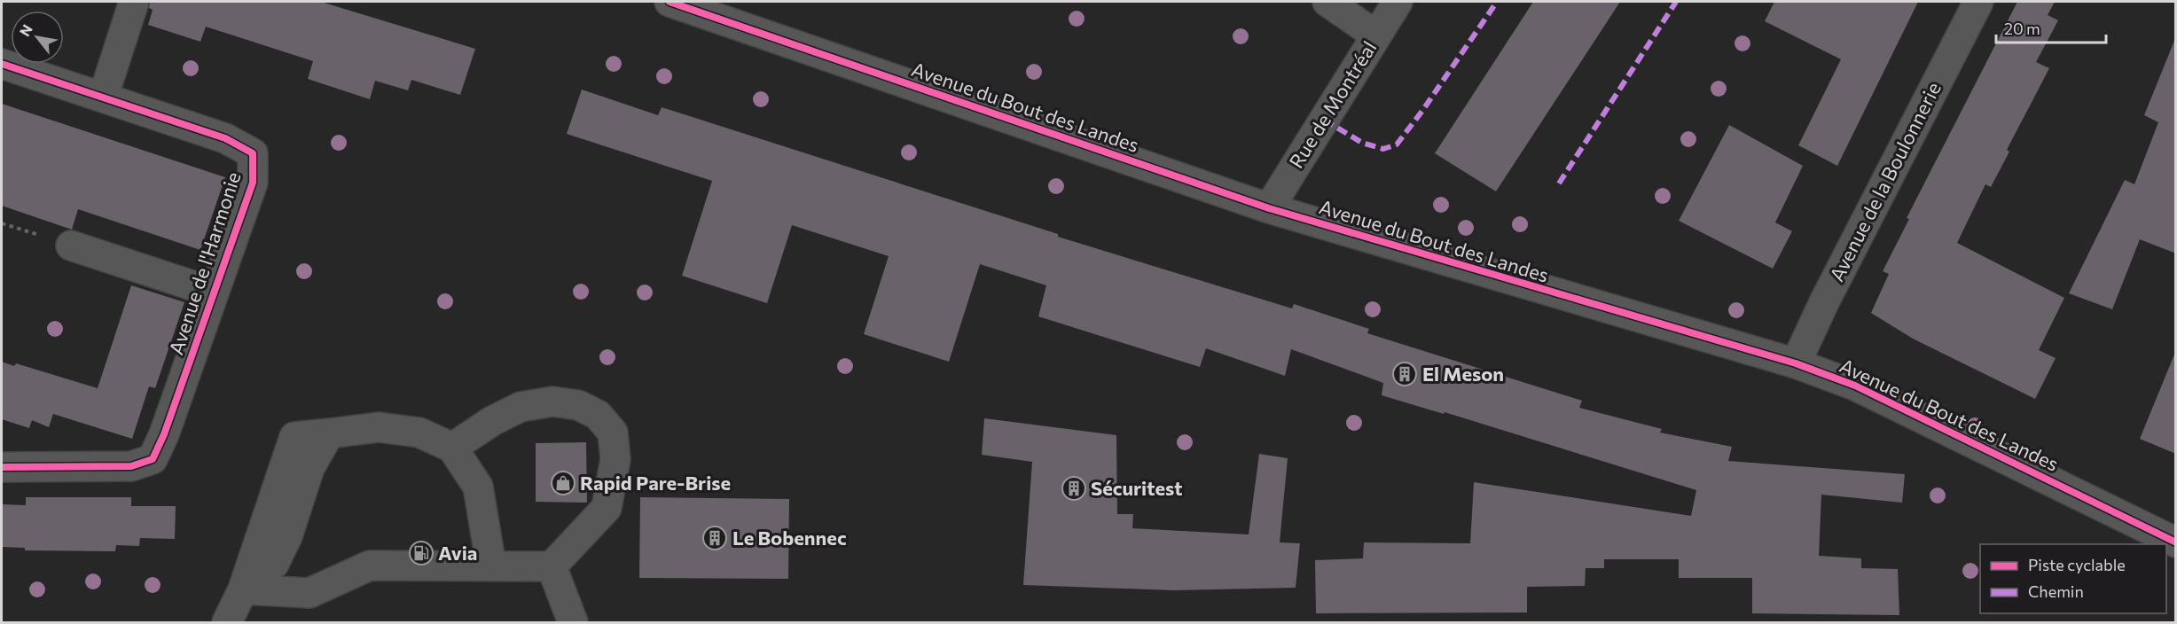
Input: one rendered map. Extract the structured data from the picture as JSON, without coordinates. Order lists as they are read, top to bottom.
{
  "streets": {
    "street": [
      "Rue de Montréal",
      "Avenue du Bout des Landes",
      "Avenue de la Boulonnerie",
      "Avenue de l'Harmonie"
    ]
  },
  "crossings": [
    ["Rue de Montréal", "Avenue du Bout des Landes"],
    ["Avenue du Bout des Landes", "Avenue de la Boulonnerie"]
  ],
  "places": {
    "building": ["El Meson", "Sécuritest", "Le Bobennec"],
    "shop": ["Rapid Pare-Brise"],
    "fuel station": ["Avia"]
  },
  "legend": ["Piste cyclable", "Chemin"],
  "scale_bar": "20 m",
  "north": "top left"
}
